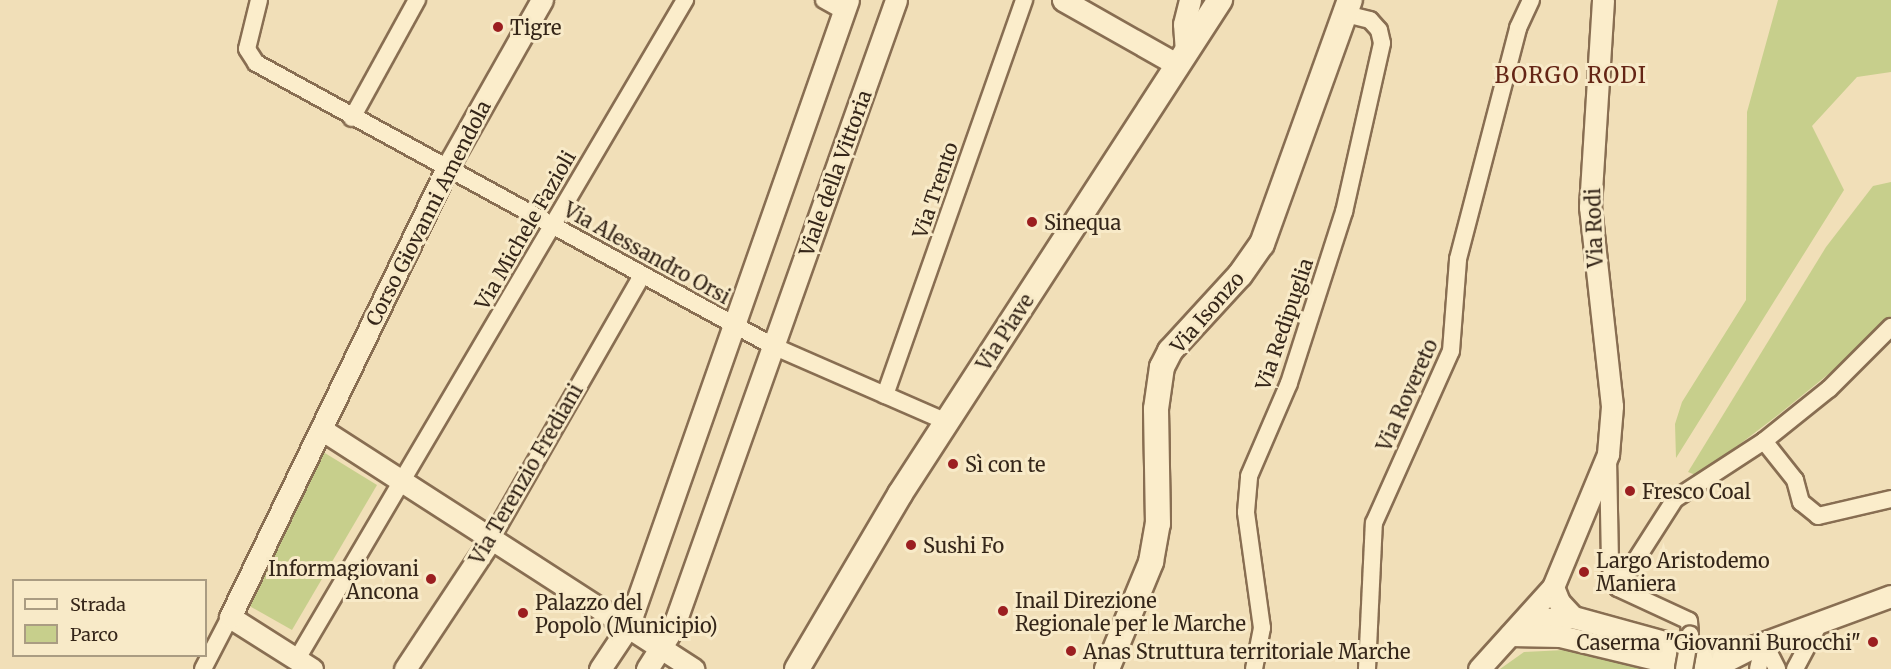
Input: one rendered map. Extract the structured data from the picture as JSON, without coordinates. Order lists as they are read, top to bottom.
{
  "streets": {
    "main road": ["Via Isonzo", "Via Piave"],
    "street": [
      "Viale della Vittoria",
      "Via Trento",
      "Corso Giovanni Amendola",
      "Via Rodi",
      "Via Michele Fazioli",
      "Via Alessandro Orsi",
      "Via Redipuglia",
      "Via Rovereto",
      "Via Terenzio Frediani"
    ]
  },
  "crossings": [
    ["Corso Giovanni Amendola", "Via Alessandro Orsi"],
    ["Via Michele Fazioli", "Via Alessandro Orsi"],
    ["Via Alessandro Orsi", "Via Terenzio Frediani"],
    ["Via Isonzo", "Via Redipuglia"]
  ],
  "districts": ["BORGO RODI"],
  "places": [
    "Tigre",
    "Sinequa",
    "Sì con te",
    "Fresco Coal",
    "Sushi Fo",
    "Largo Aristodemo Maniera",
    "Informagiovani Ancona",
    "Inail Direzione Regionale per le Marche",
    "Palazzo del Popolo (Municipio)",
    "Caserma \"Giovanni Burocchi\"",
    "Anas Struttura territoriale Marche"
  ],
  "legend": ["Strada", "Parco"]
}
